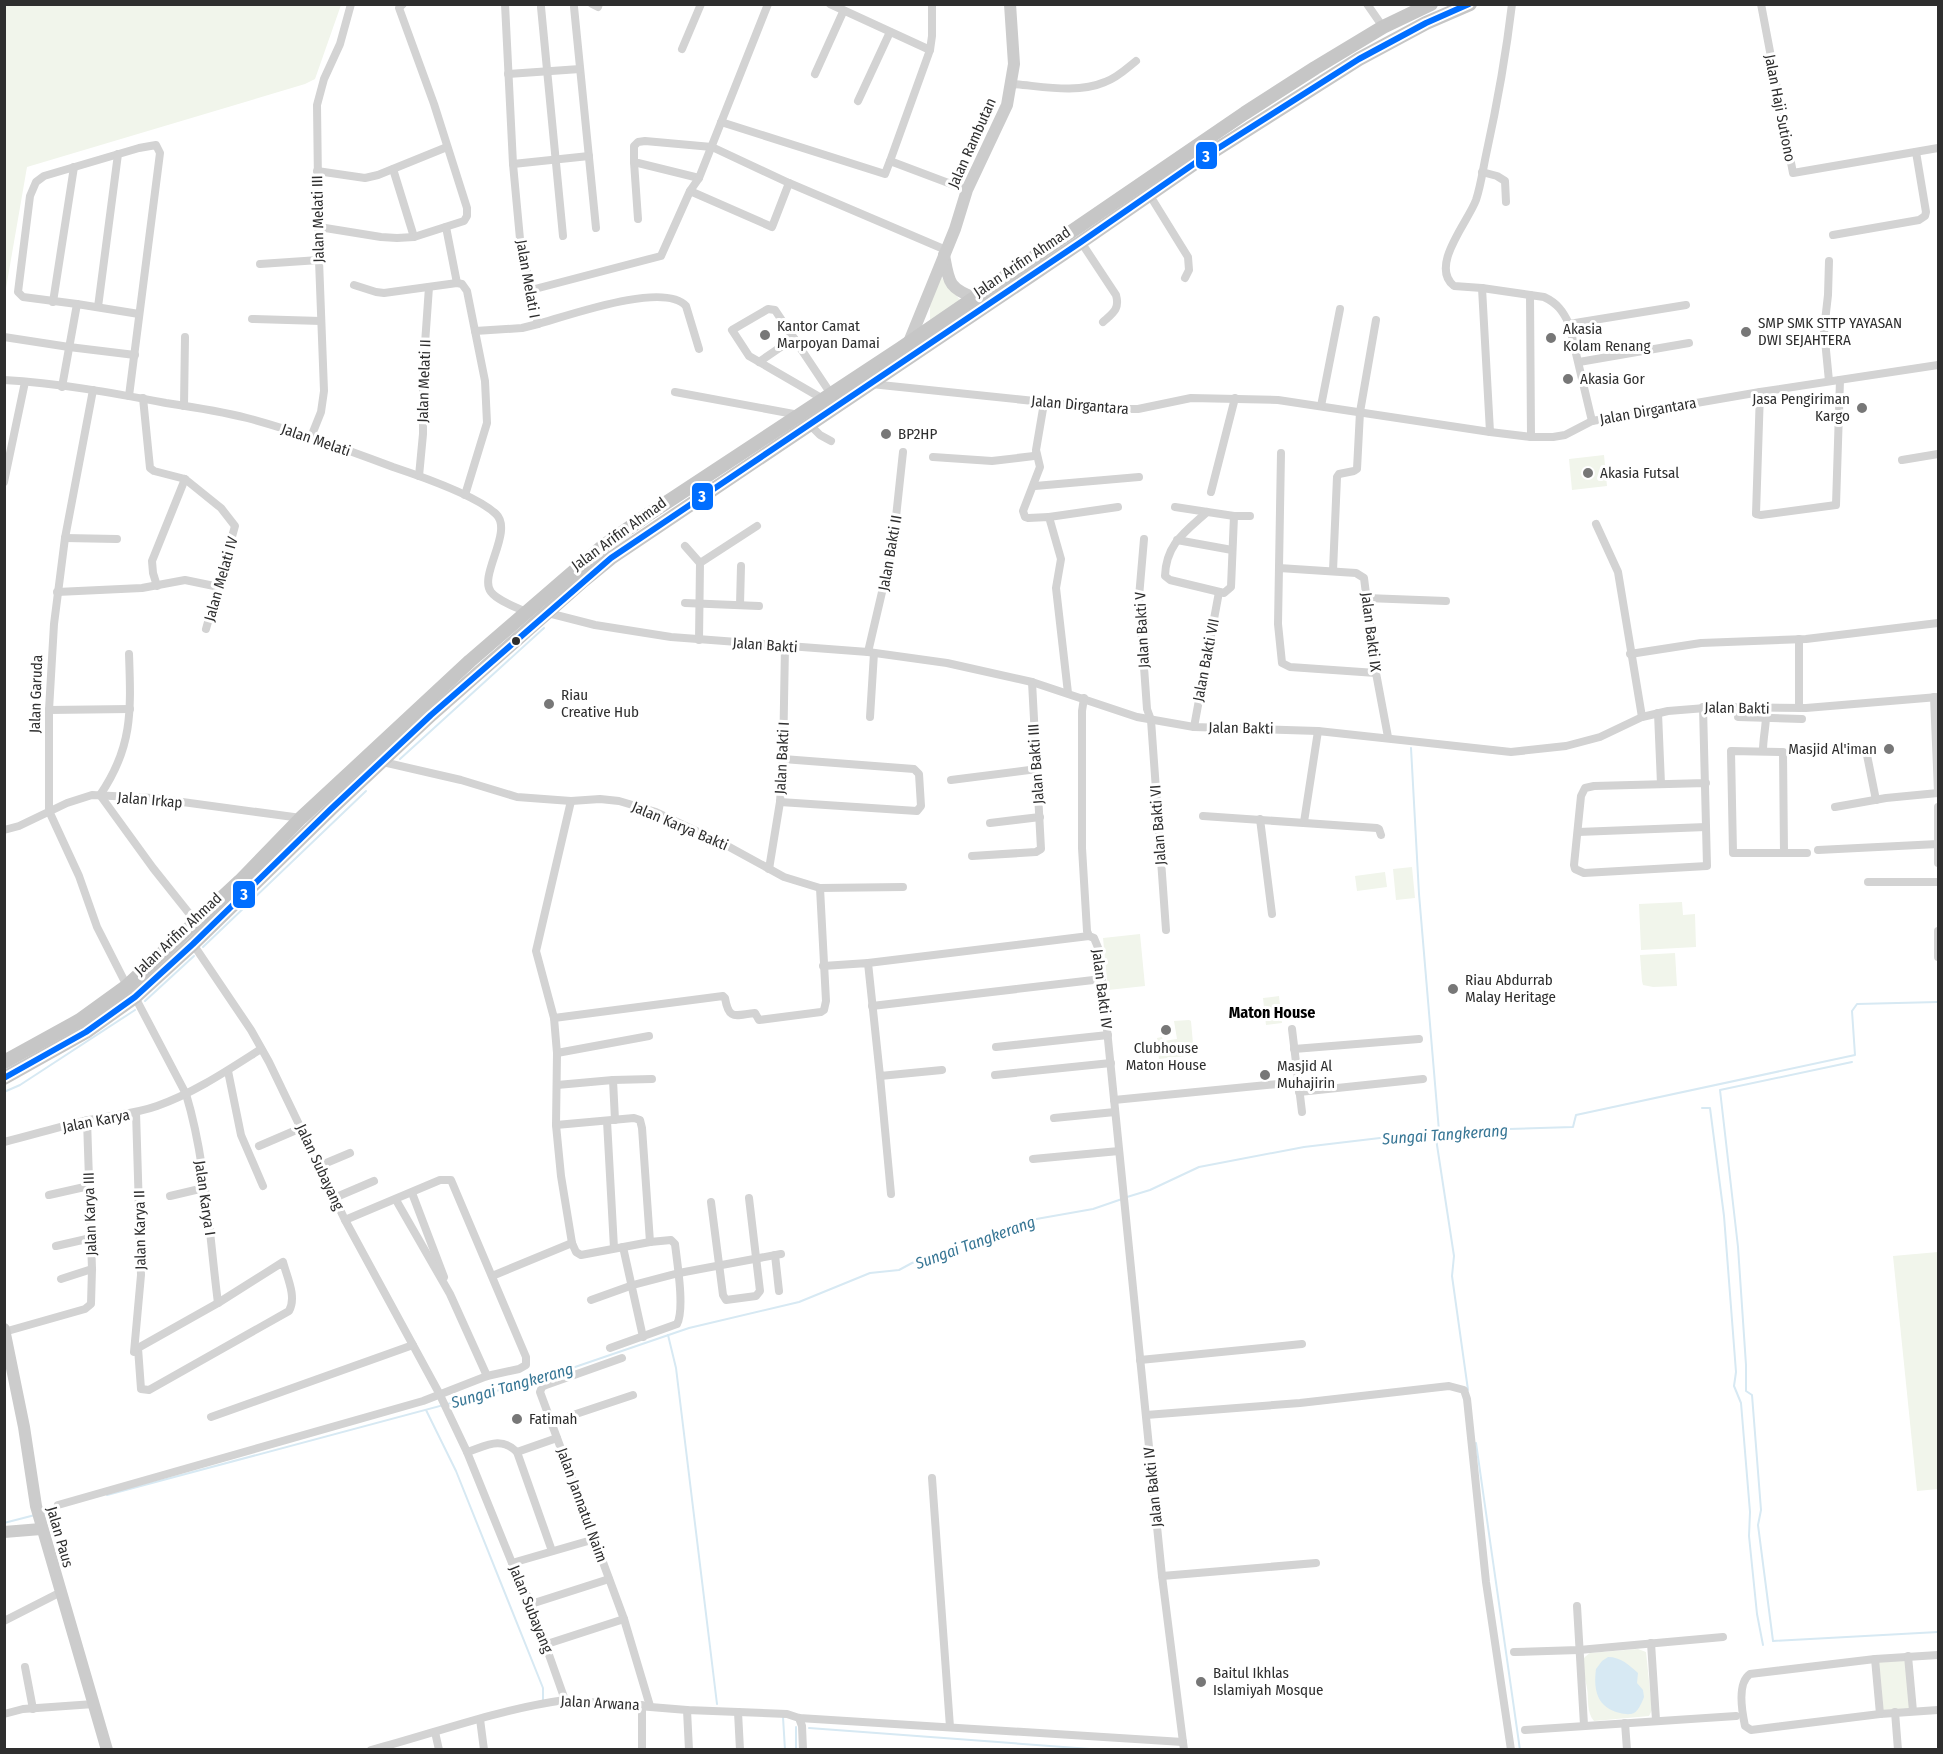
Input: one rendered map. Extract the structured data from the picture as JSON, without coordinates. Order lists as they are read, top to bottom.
{
  "streets": {
    "main road": ["Jalan Rambutan", "Jalan Arifin Ahmad", "Jalan Paus"],
    "street": [
      "Jalan Haji Sutiono",
      "Jalan Melati III",
      "Jalan Melati I",
      "Jalan Melati II",
      "Jalan Dirgantara",
      "Jalan Melati",
      "Jalan Bakti II",
      "Jalan Melati IV",
      "Jalan Bakti V",
      "Jalan Bakti IX",
      "Jalan Bakti",
      "Jalan Bakti VII",
      "Jalan Garuda",
      "Jalan Bakti I",
      "Jalan Bakti III",
      "Jalan Irkap",
      "Jalan Bakti VI",
      "Jalan Karya Bakti",
      "Jalan Bakti IV",
      "Jalan Karya",
      "Jalan Subayang",
      "Jalan Karya I",
      "Jalan Karya III",
      "Jalan Karya II",
      "Jalan Jannatul Naim",
      "Jalan Arwana"
    ]
  },
  "crossings": [
    ["Jalan Rambutan", "Jalan Arifin Ahmad"],
    ["Jalan Melati III", "Jalan Melati"],
    ["Jalan Arifin Ahmad", "Jalan Dirgantara"],
    ["Jalan Arifin Ahmad", "Jalan Melati"],
    ["Jalan Arifin Ahmad", "Jalan Bakti"],
    ["Jalan Arifin Ahmad", "Jalan Garuda"],
    ["Jalan Arifin Ahmad", "Jalan Irkap"],
    ["Jalan Arifin Ahmad", "Jalan Karya Bakti"],
    ["Jalan Arifin Ahmad", "Jalan Subayang"],
    ["Jalan Melati II", "Jalan Melati"],
    ["Jalan Melati", "Jalan Melati IV"],
    ["Jalan Melati", "Jalan Garuda"],
    ["Jalan Bakti II", "Jalan Bakti"],
    ["Jalan Bakti V", "Jalan Bakti"],
    ["Jalan Bakti V", "Jalan Bakti VI"],
    ["Jalan Bakti IX", "Jalan Bakti"],
    ["Jalan Bakti", "Jalan Bakti VII"],
    ["Jalan Bakti", "Jalan Bakti I"],
    ["Jalan Bakti", "Jalan Bakti III"],
    ["Jalan Bakti", "Jalan Bakti VI"],
    ["Jalan Bakti", "Jalan Bakti IV"],
    ["Jalan Garuda", "Jalan Irkap"],
    ["Jalan Bakti I", "Jalan Karya Bakti"],
    ["Jalan Bakti IV", "Jalan Arwana"],
    ["Jalan Karya", "Jalan Subayang"],
    ["Jalan Karya", "Jalan Karya I"],
    ["Jalan Karya", "Jalan Karya III"],
    ["Jalan Karya", "Jalan Karya II"],
    ["Jalan Subayang", "Jalan Arwana"],
    ["Jalan Karya III", "Jalan Paus"],
    ["Jalan Jannatul Naim", "Jalan Arwana"]
  ],
  "districts": ["Maton House"],
  "water": ["Sungai Tangkerang"],
  "places": [
    "SMP SMK STTP YAYASAN DWI SEJAHTERA",
    "Kantor Camat Marpoyan Damai",
    "Akasia Kolam Renang",
    "Akasia Gor",
    "Jasa Pengiriman Kargo",
    "BP2HP",
    "Akasia Futsal",
    "Riau Creative Hub",
    "Masjid Al'iman",
    "Riau Abdurrab Malay Heritage",
    "Clubhouse Maton House",
    "Masjid Al Muhajirin",
    "Fatimah",
    "Baitul Ikhlas Islamiyah Mosque"
  ],
  "lines": ["transit line 3"]
}
